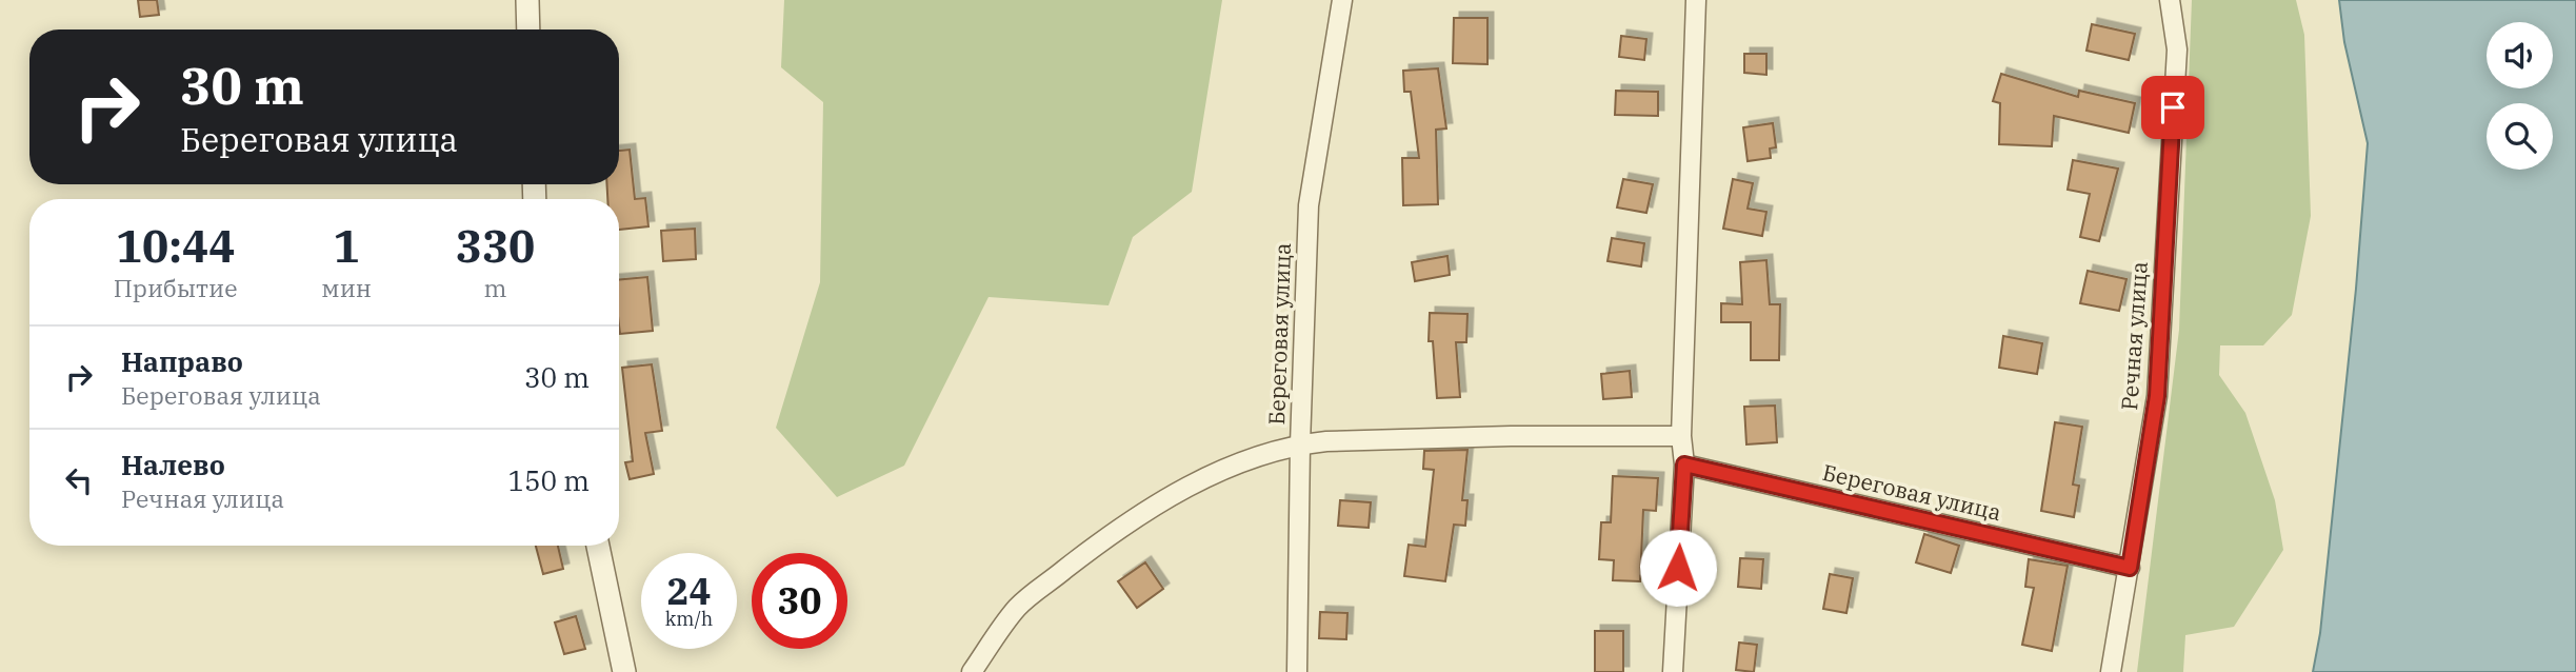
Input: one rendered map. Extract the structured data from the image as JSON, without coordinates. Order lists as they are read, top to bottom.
{
  "streets": {
    "street": ["Береговая улица", "Речная улица"]
  },
  "crossings": [
    ["Береговая улица", "Речная улица"]
  ],
  "page": {
    "turn": ["30 m", "Береговая улица"],
    "eta": [
      "10:44",
      "Прибытие",
      "1",
      "мин",
      "330",
      "m"
    ],
    "list": [
      {
        "name": "Направо",
        "note": "Береговая улица",
        "value": "30 m"
      },
      {
        "name": "Налево",
        "note": "Речная улица",
        "value": "150 m"
      }
    ],
    "speed": "24 km/h",
    "limit": "30"
  }
}
